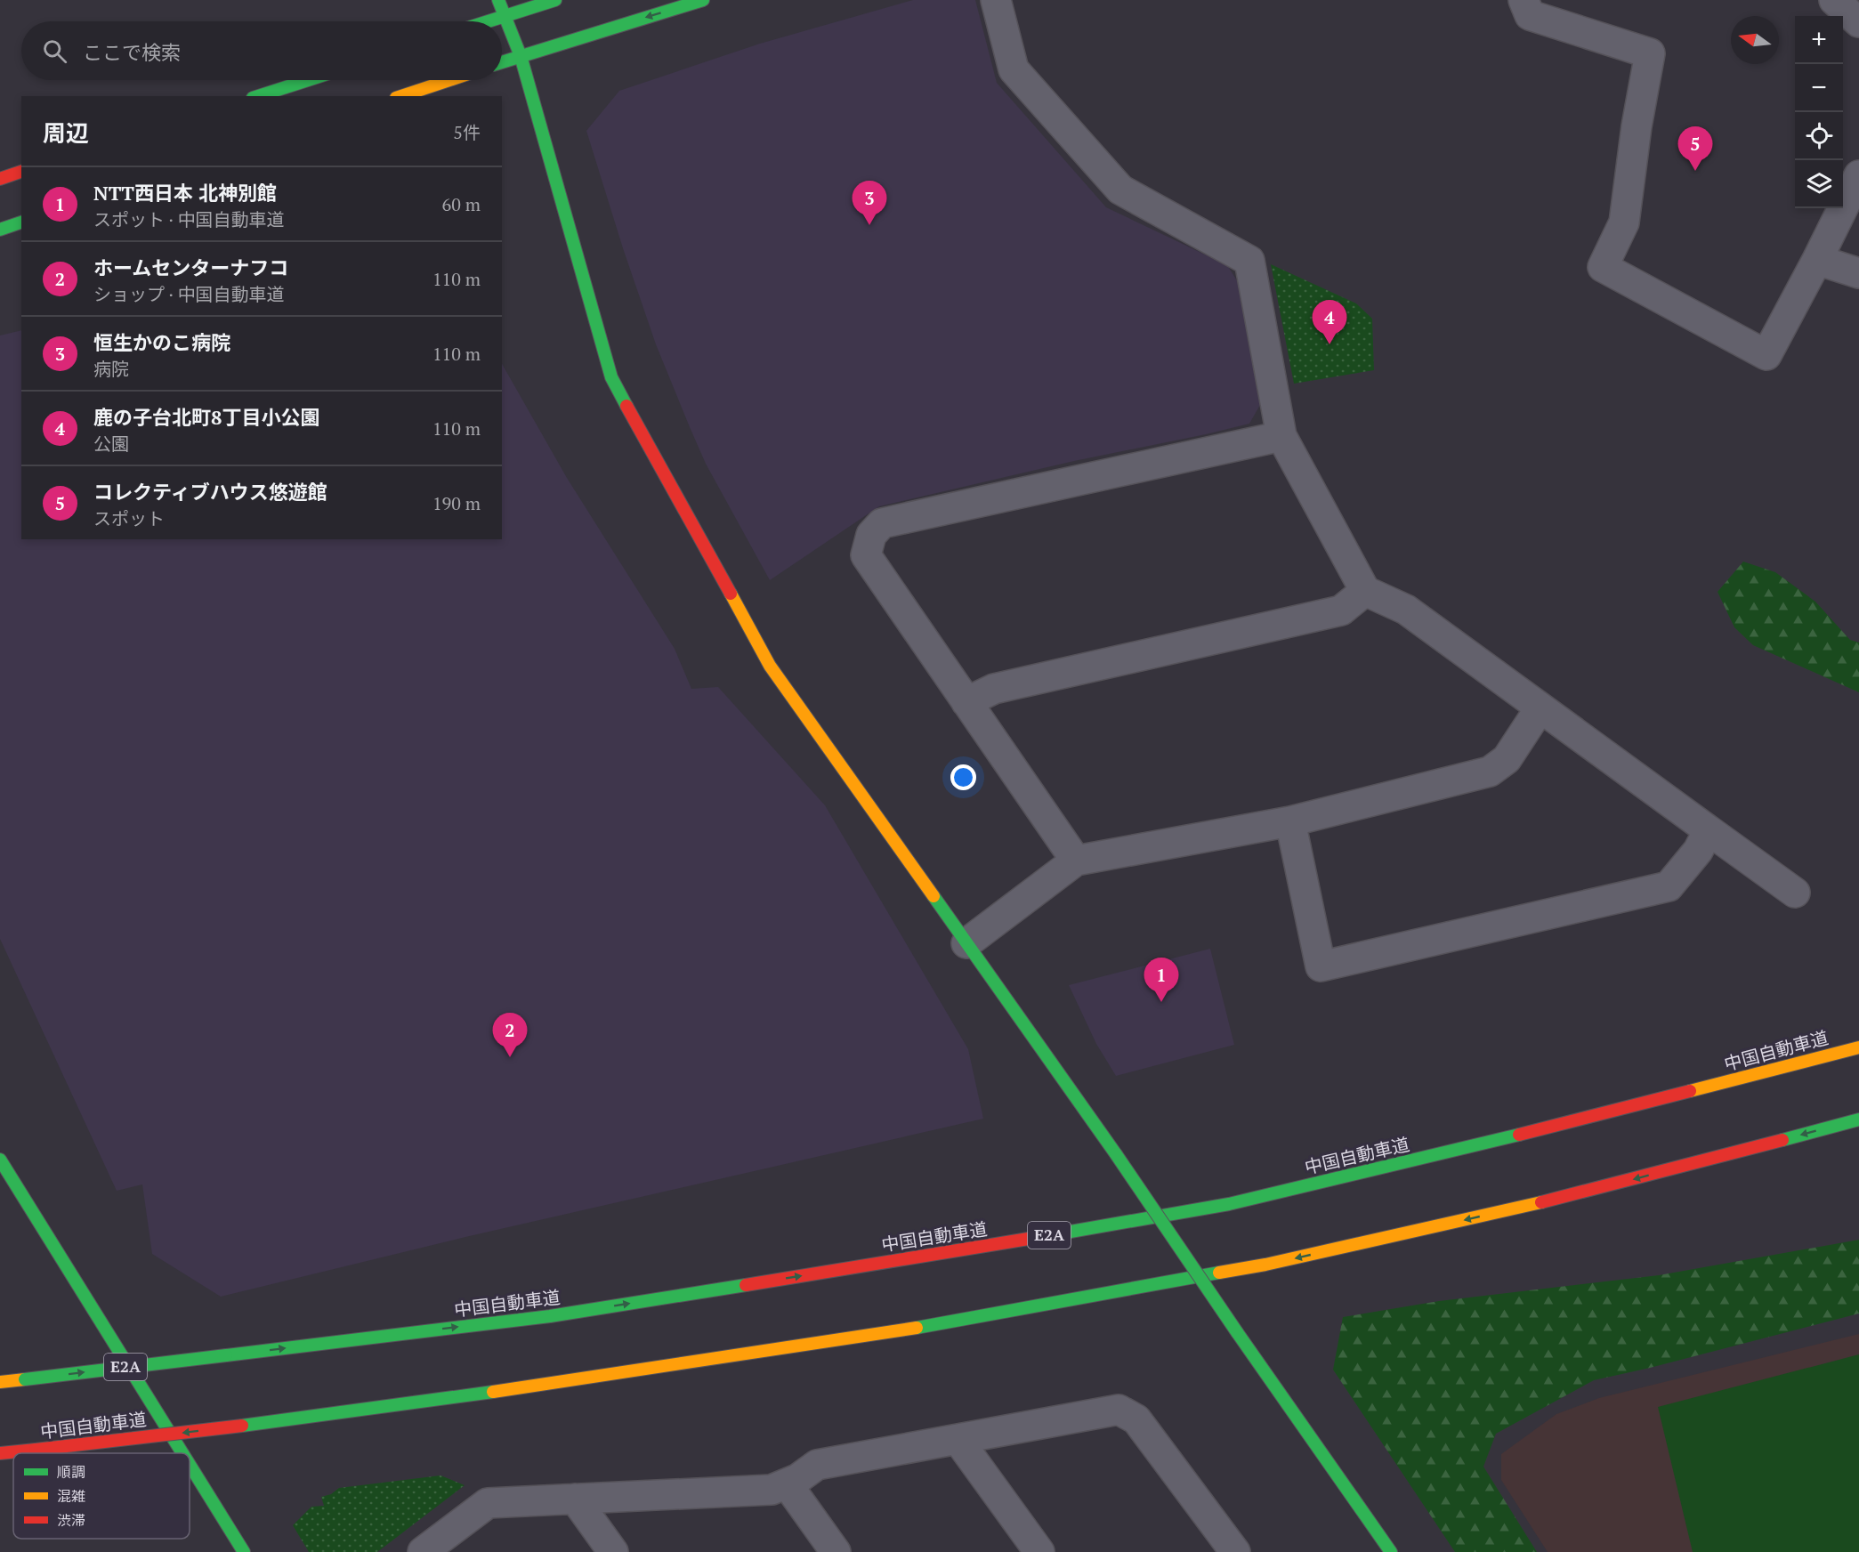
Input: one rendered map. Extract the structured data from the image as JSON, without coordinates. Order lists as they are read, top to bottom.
{
  "streets": {
    "main road": ["中国自動車道", "E2A"]
  },
  "legend": ["順調", "混雑", "渋滞"],
  "north": "left",
  "page": {
    "map_buttons": ["+", "−"],
    "search": "ここで検索",
    "heading": ["周辺", "5件"],
    "pins": [
      "5",
      "3",
      "4",
      "1",
      "2"
    ],
    "list": [
      {
        "mark": "1",
        "name": "NTT西日本 北神別館",
        "note": "スポット · 中国自動車道",
        "value": "60 m"
      },
      {
        "mark": "2",
        "name": "ホームセンターナフコ",
        "note": "ショップ · 中国自動車道",
        "value": "110 m"
      },
      {
        "mark": "3",
        "name": "恒生かのこ病院",
        "note": "病院",
        "value": "110 m"
      },
      {
        "mark": "4",
        "name": "鹿の子台北町8丁目小公園",
        "note": "公園",
        "value": "110 m"
      },
      {
        "mark": "5",
        "name": "コレクティブハウス悠遊館",
        "note": "スポット",
        "value": "190 m"
      }
    ]
  }
}
